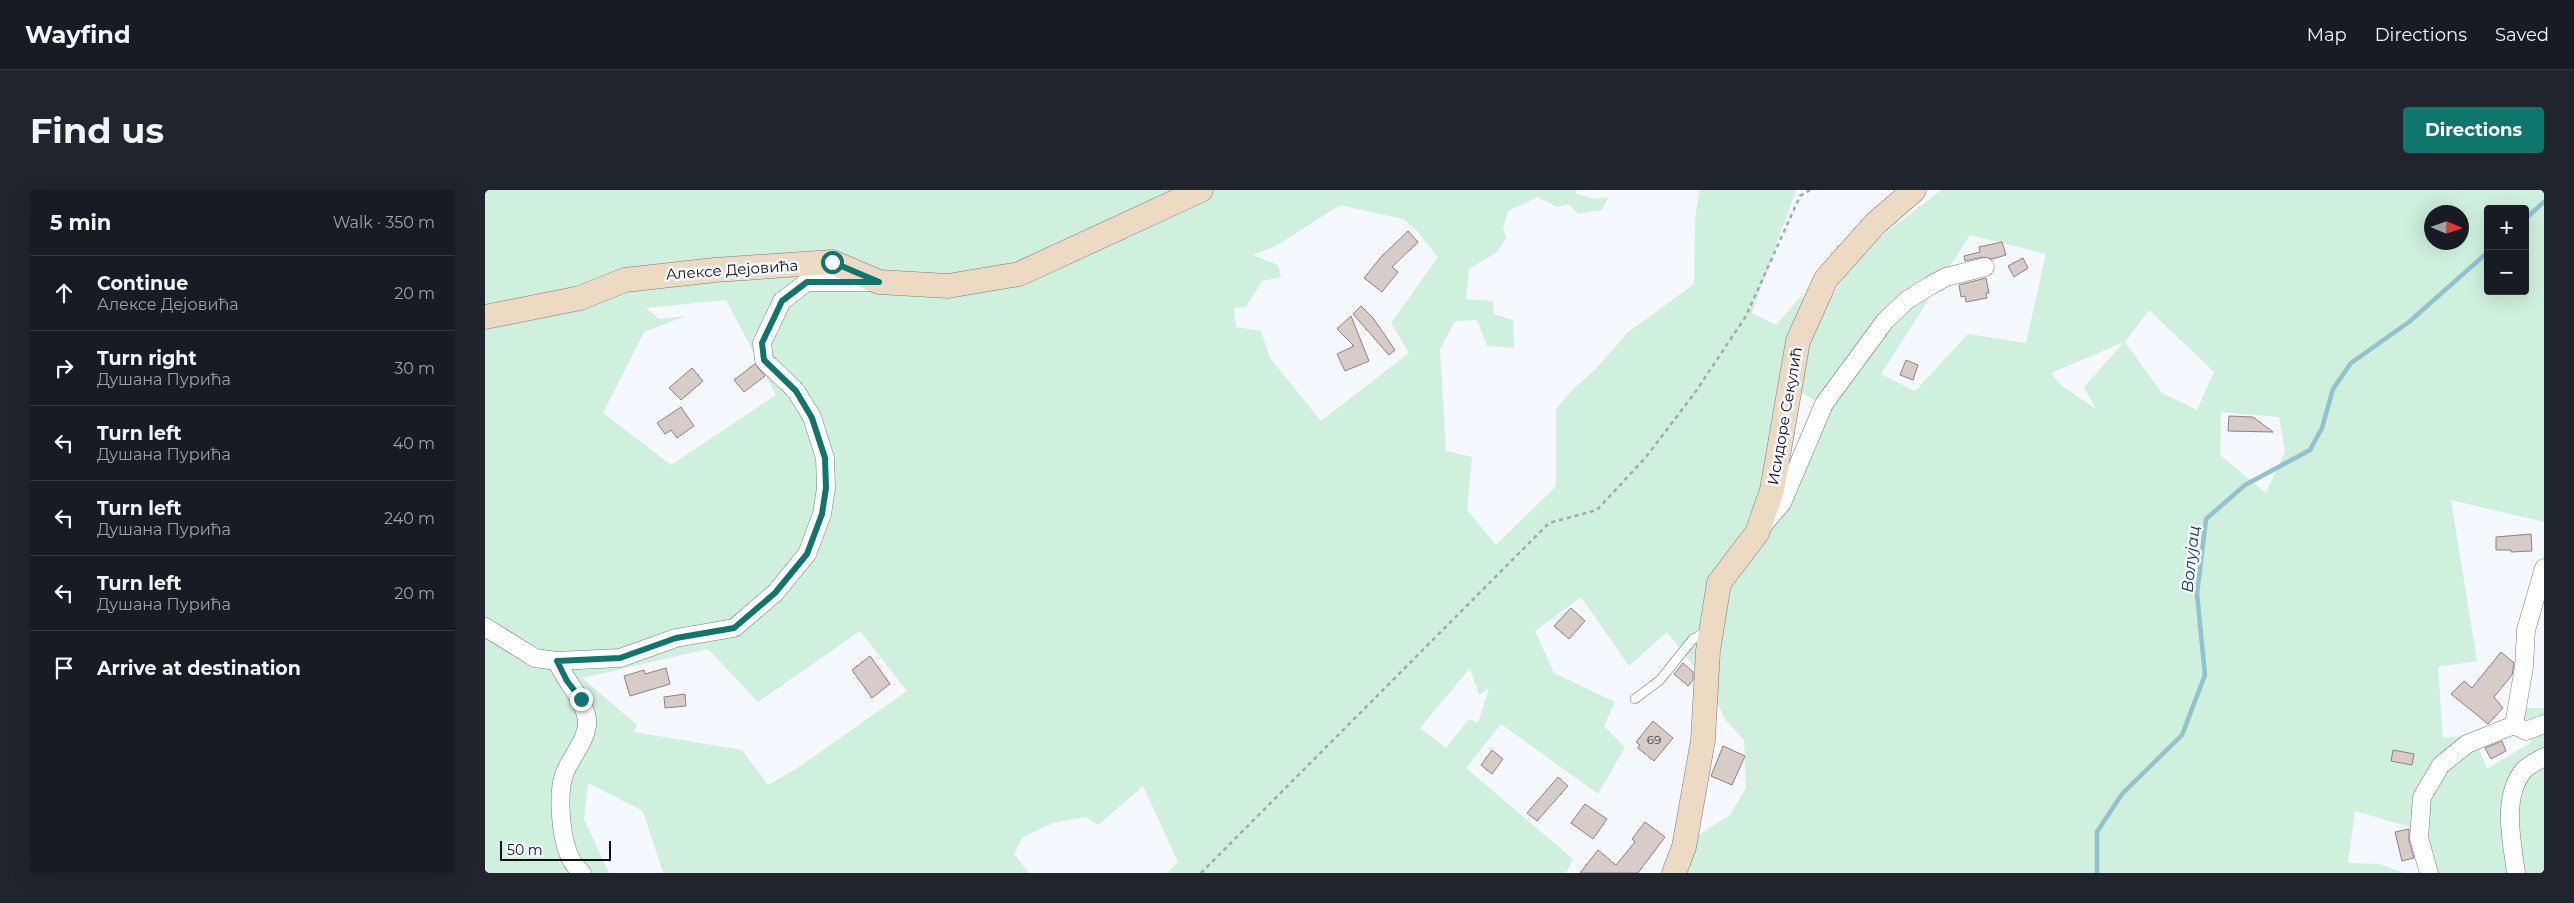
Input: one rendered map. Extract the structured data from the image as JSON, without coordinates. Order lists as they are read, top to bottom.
{
  "streets": {
    "street": ["Алексе Дејовића", "Исидоре Секулић"]
  },
  "water": ["Волујац"],
  "house_numbers": ["69"],
  "scale_bar": "50 m",
  "north": "right",
  "page": {
    "header": "Wayfind",
    "nav": ["Map", "Directions", "Saved"],
    "buttons": "Directions",
    "title": "Find us",
    "heading": ["5 min", "Walk · 350 m"],
    "map_buttons": ["+", "−"],
    "list": [
      ["Continue", "Алексе Дејовића", "20 m"],
      ["Turn right", "Душана Пурића", "30 m"],
      ["Turn left", "Душана Пурића", "40 m"],
      ["Turn left", "Душана Пурића", "240 m"],
      ["Turn left", "Душана Пурића", "20 m"],
      "Arrive at destination"
    ],
    "scale": "50 m"
  }
}
